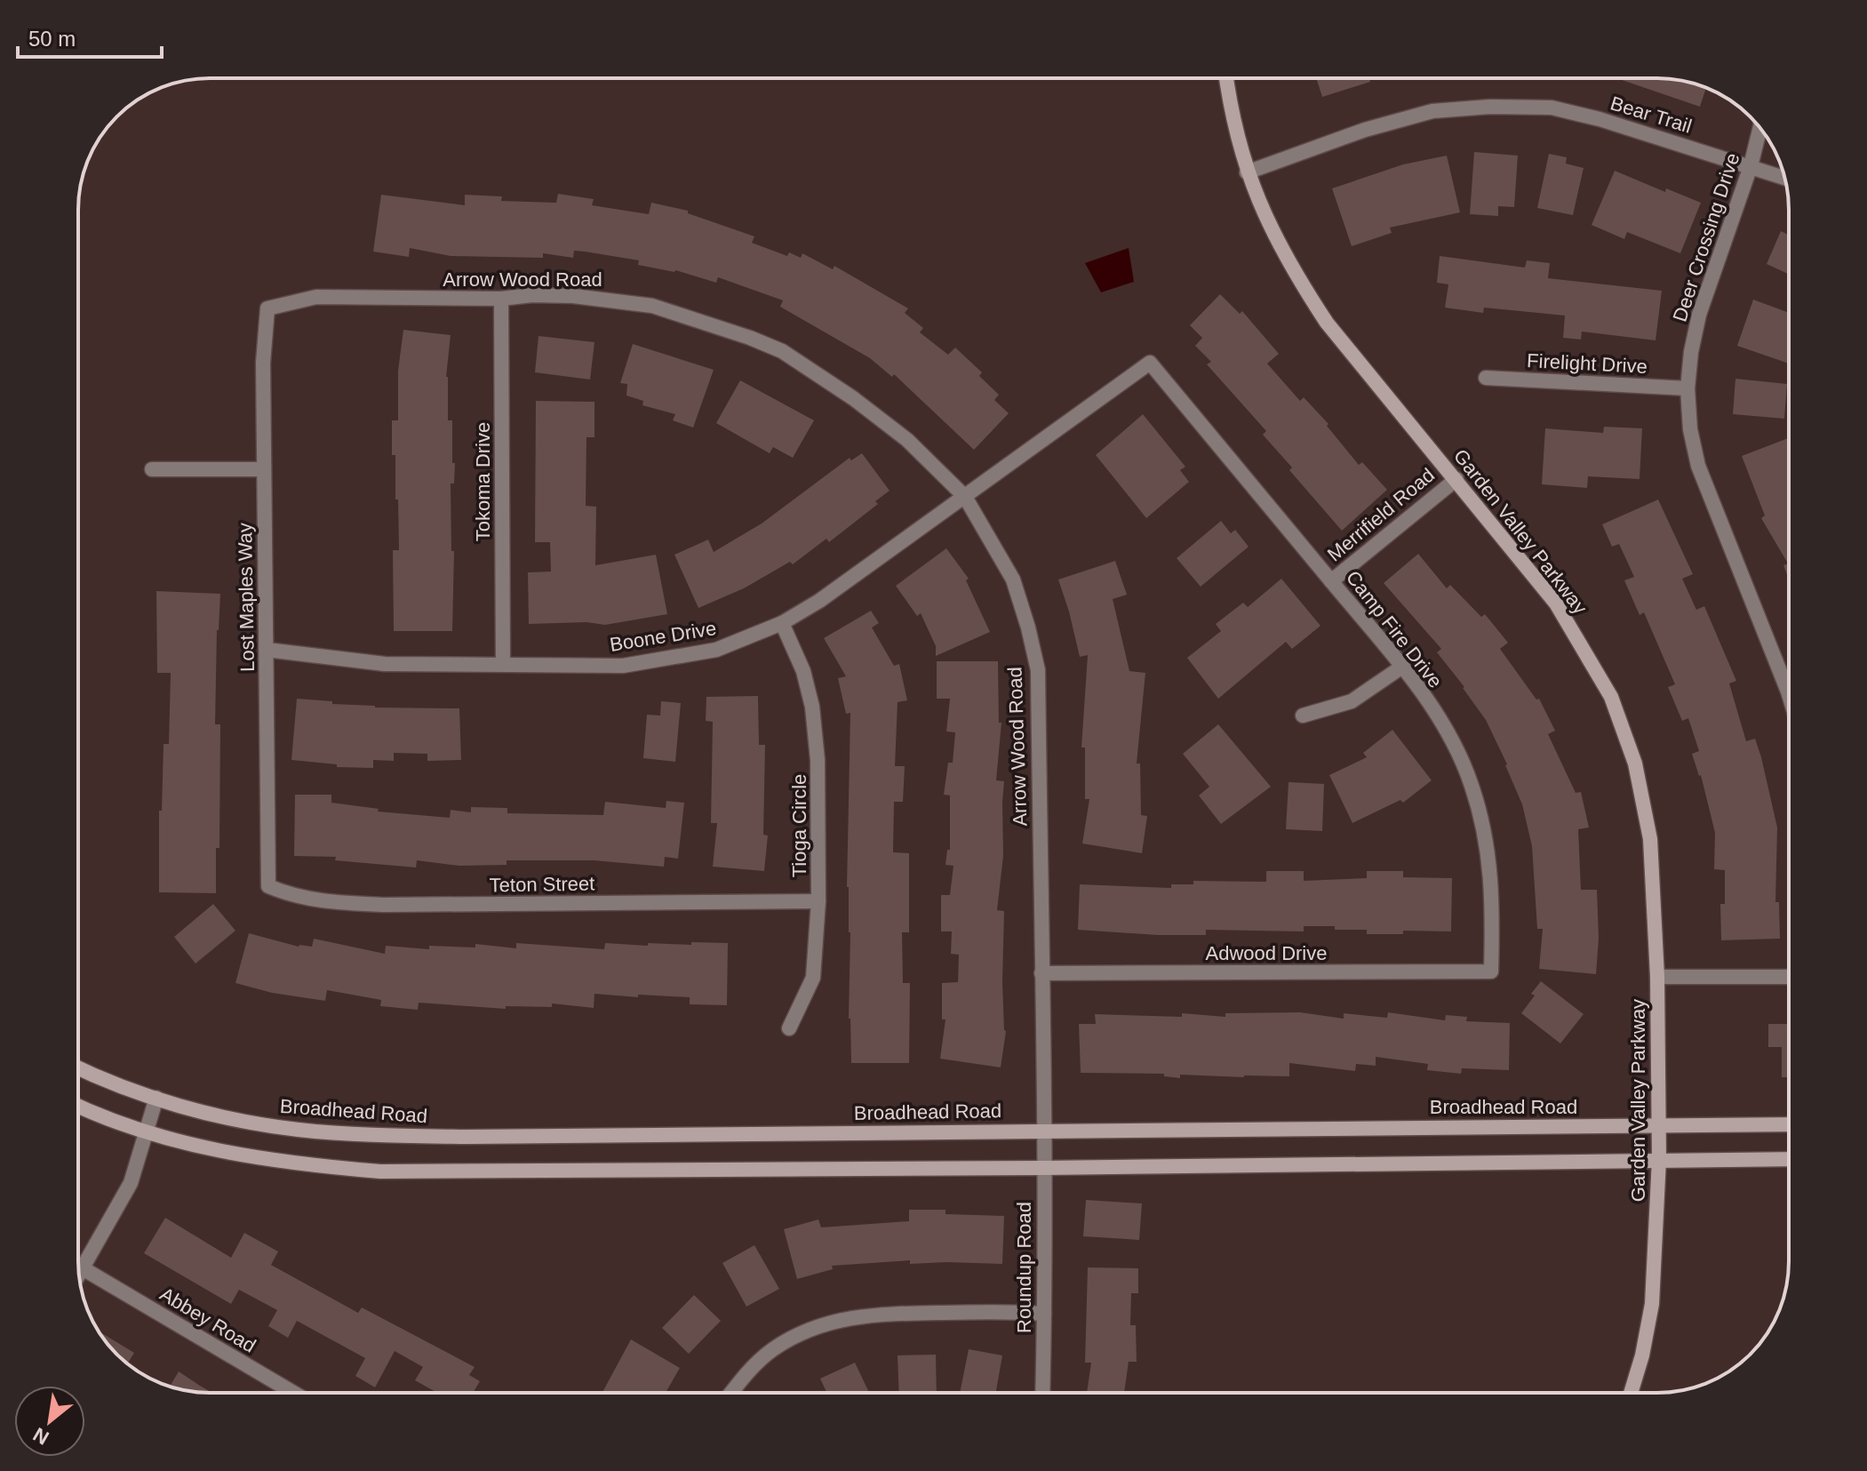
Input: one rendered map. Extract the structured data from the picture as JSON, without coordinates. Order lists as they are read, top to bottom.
{
  "streets": {
    "street": [
      "Bear Trail",
      "Deer Crossing Drive",
      "Arrow Wood Road",
      "Firelight Drive",
      "Tokoma Drive",
      "Merrifield Road",
      "Garden Valley Parkway",
      "Lost Maples Way",
      "Camp Fire Drive",
      "Boone Drive",
      "Tioga Circle",
      "Teton Street",
      "Adwood Drive",
      "Broadhead Road",
      "Roundup Road",
      "Abbey Road"
    ]
  },
  "crossings": [
    ["Bear Trail", "Deer Crossing Drive"],
    ["Bear Trail", "Garden Valley Parkway"],
    ["Deer Crossing Drive", "Firelight Drive"],
    ["Arrow Wood Road", "Tokoma Drive"],
    ["Arrow Wood Road", "Lost Maples Way"],
    ["Arrow Wood Road", "Boone Drive"],
    ["Arrow Wood Road", "Adwood Drive"],
    ["Arrow Wood Road", "Broadhead Road"],
    ["Arrow Wood Road", "Roundup Road"],
    ["Tokoma Drive", "Boone Drive"],
    ["Merrifield Road", "Garden Valley Parkway"],
    ["Merrifield Road", "Camp Fire Drive"],
    ["Garden Valley Parkway", "Broadhead Road"],
    ["Lost Maples Way", "Boone Drive"],
    ["Lost Maples Way", "Teton Street"],
    ["Camp Fire Drive", "Boone Drive"],
    ["Camp Fire Drive", "Adwood Drive"],
    ["Boone Drive", "Tioga Circle"],
    ["Tioga Circle", "Teton Street"],
    ["Broadhead Road", "Roundup Road"]
  ],
  "scale_bar": "50 m",
  "north": "bottom left"
}
